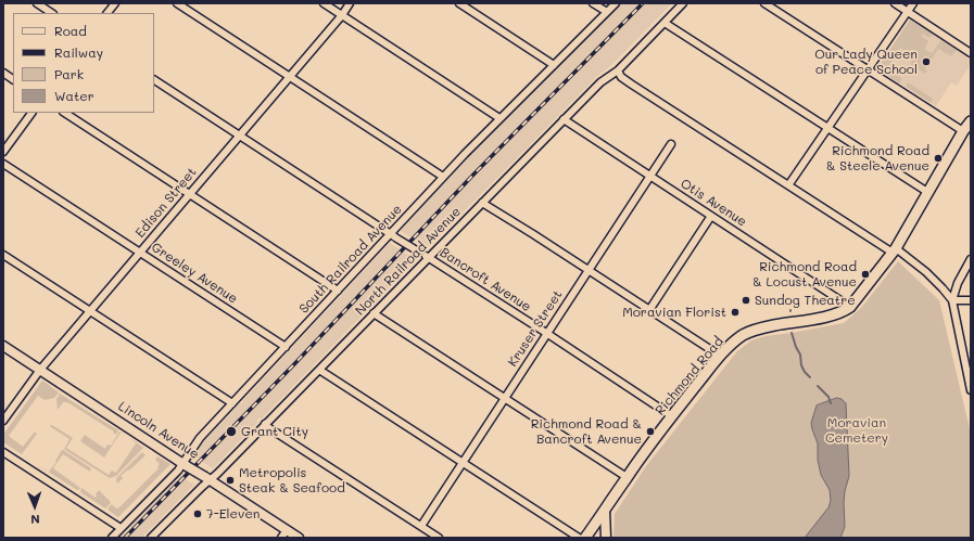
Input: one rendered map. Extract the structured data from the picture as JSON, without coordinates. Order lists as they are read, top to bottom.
{
  "streets": {
    "main road": ["Richmond Road"],
    "street": [
      "Edison Street",
      "Otis Avenue",
      "South Railroad Avenue",
      "North Railroad Avenue",
      "Greeley Avenue",
      "Bancroft Avenue",
      "Kruser Street",
      "Lincoln Avenue"
    ]
  },
  "crossings": [
    ["Edison Street", "Greeley Avenue"],
    ["Edison Street", "Bancroft Avenue"],
    ["Edison Street", "Lincoln Avenue"],
    ["Otis Avenue", "North Railroad Avenue"],
    ["Otis Avenue", "Kruser Street"],
    ["Otis Avenue", "Richmond Road"],
    ["South Railroad Avenue", "Greeley Avenue"],
    ["South Railroad Avenue", "Bancroft Avenue"],
    ["South Railroad Avenue", "Lincoln Avenue"],
    ["North Railroad Avenue", "Bancroft Avenue"],
    ["North Railroad Avenue", "Lincoln Avenue"],
    ["Bancroft Avenue", "Kruser Street"],
    ["Bancroft Avenue", "Richmond Road"]
  ],
  "parks": ["Moravian Cemetery"],
  "places": [
    "Our Lady Queen of Peace School",
    "Richmond Road & Steele Avenue",
    "Richmond Road & Locust Avenue",
    "Sundog Theatre",
    "Moravian Florist",
    "Grant City",
    "Richmond Road & Bancroft Avenue",
    "Metropolis Steak & Seafood",
    "7-Eleven"
  ],
  "legend": [
    "Road",
    "Railway",
    "Park",
    "Water"
  ],
  "north": "bottom"
}
